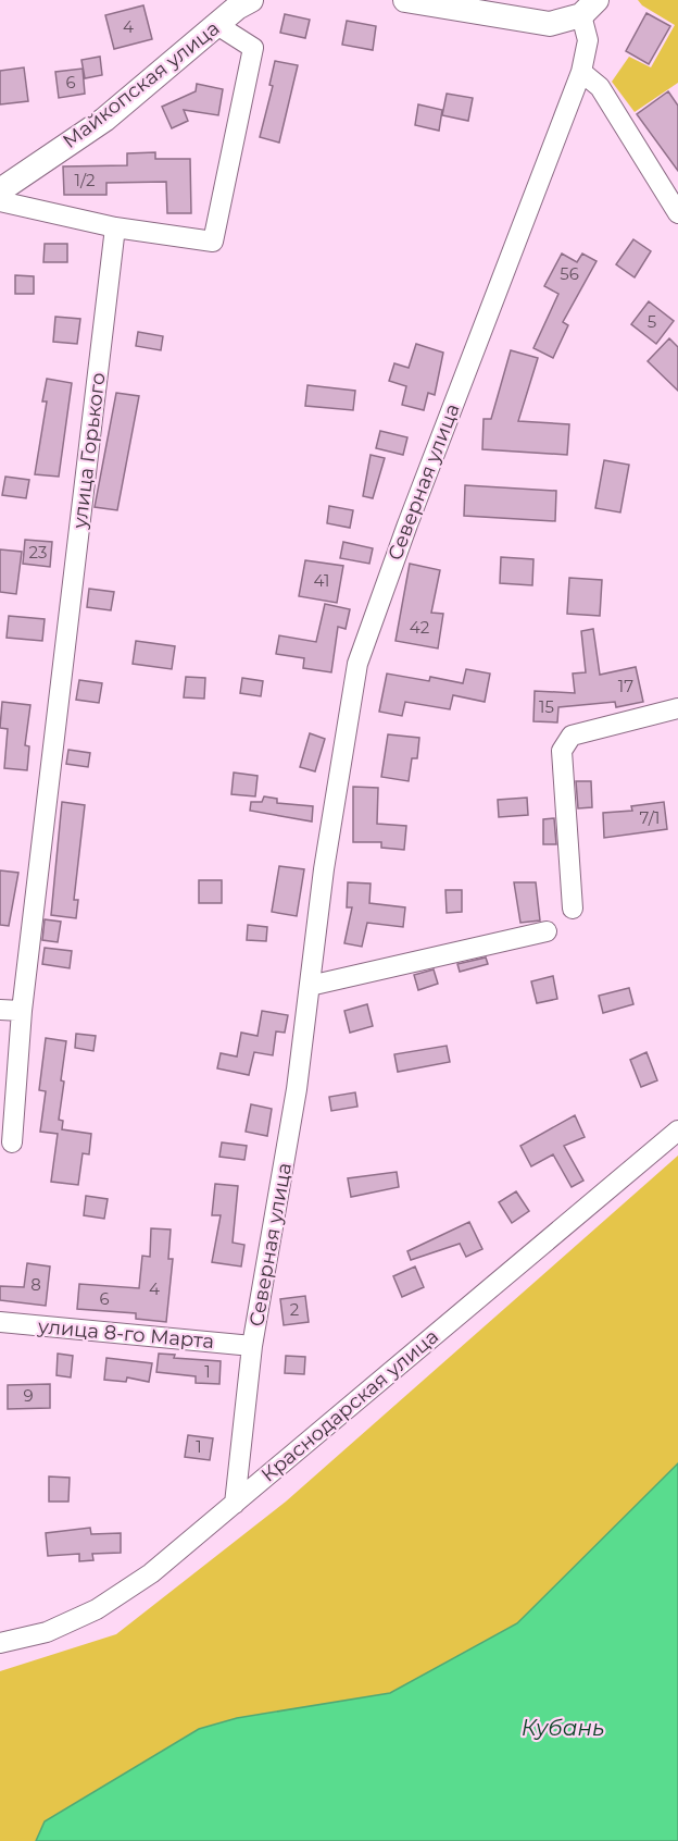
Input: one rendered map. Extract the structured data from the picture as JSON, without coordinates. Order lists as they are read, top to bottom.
{
  "streets": {
    "street": [
      "Майкопская улица",
      "улица Горького",
      "Северная улица",
      "улица 8-го Марта",
      "Краснодарская улица"
    ]
  },
  "crossings": [
    ["Северная улица", "улица 8-го Марта"],
    ["Северная улица", "Краснодарская улица"]
  ],
  "water": ["Кубань"],
  "house_numbers": [
    "4",
    "6",
    "1/2",
    "56",
    "5",
    "23",
    "41",
    "42",
    "17",
    "15",
    "7/1",
    "8",
    "4",
    "6",
    "2",
    "1",
    "9",
    "1"
  ]
}
